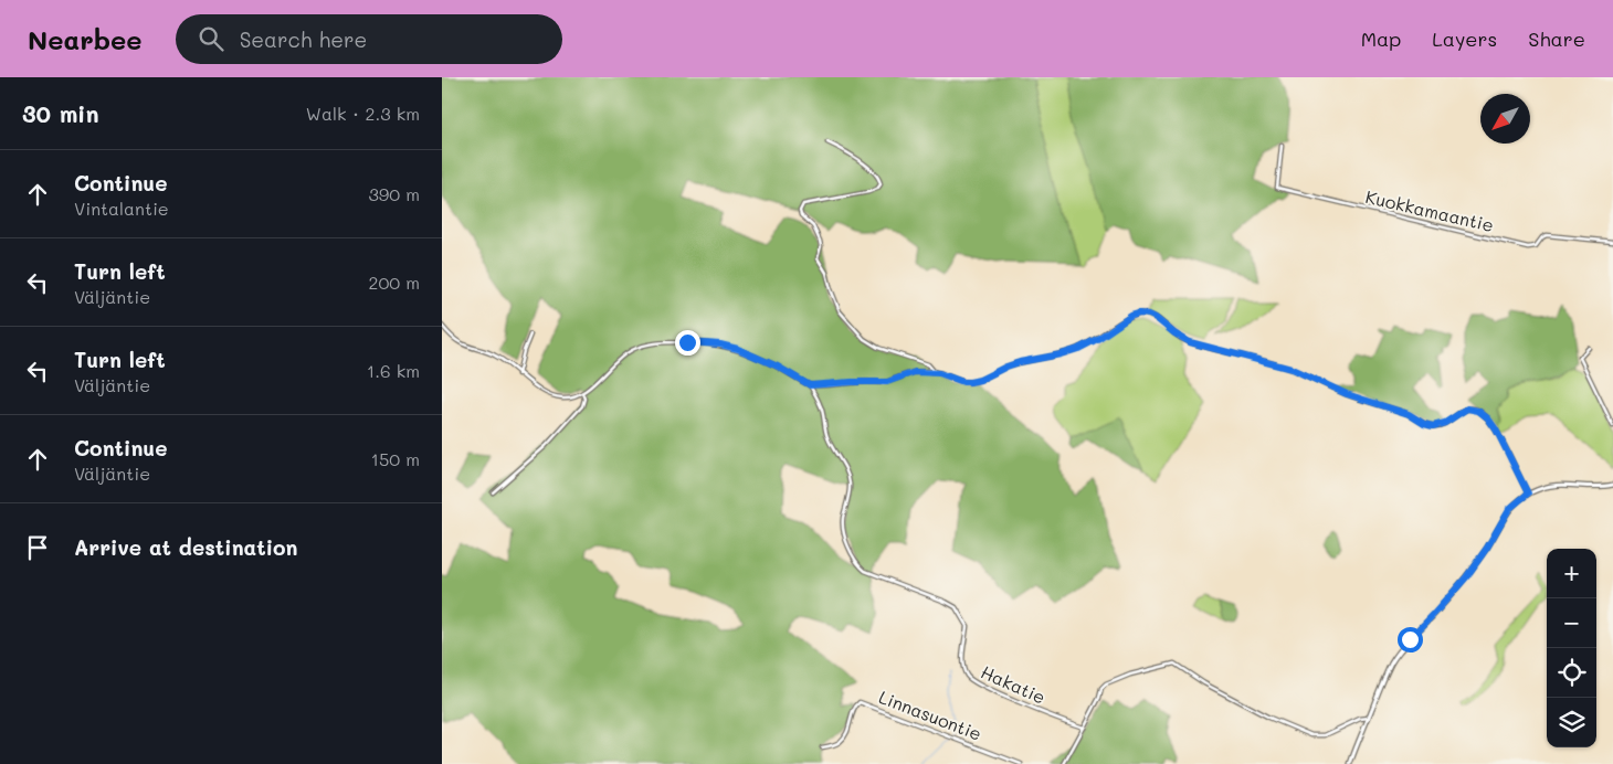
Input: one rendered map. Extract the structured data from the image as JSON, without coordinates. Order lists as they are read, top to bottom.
{
  "streets": {
    "street": ["Kuokkamaantie", "Hakatie", "Linnasuontie"]
  },
  "north": "bottom left",
  "page": {
    "header": "Nearbee",
    "search": "Search here",
    "nav": ["Map", "Layers", "Share"],
    "heading": ["30 min", "Walk · 2.3 km"],
    "list": [
      ["Continue", "Vintalantie", "390 m"],
      ["Turn left", "Väljäntie", "200 m"],
      ["Turn left", "Väljäntie", "1.6 km"],
      ["Continue", "Väljäntie", "150 m"],
      "Arrive at destination"
    ],
    "map_buttons": ["+", "−"]
  }
}
